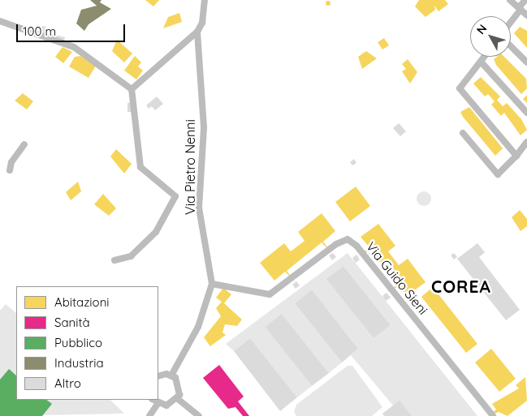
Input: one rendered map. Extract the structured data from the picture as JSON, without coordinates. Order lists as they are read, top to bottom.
{
  "streets": {
    "street": ["Via Pietro Nenni", "Via Guido Sieni"]
  },
  "crossings": [
    ["Via Pietro Nenni", "Via Guido Sieni"]
  ],
  "districts": ["COREA"],
  "legend": [
    "Abitazioni",
    "Sanità",
    "Pubblico",
    "Industria",
    "Altro"
  ],
  "scale_bar": "100 m",
  "north": "top left"
}
